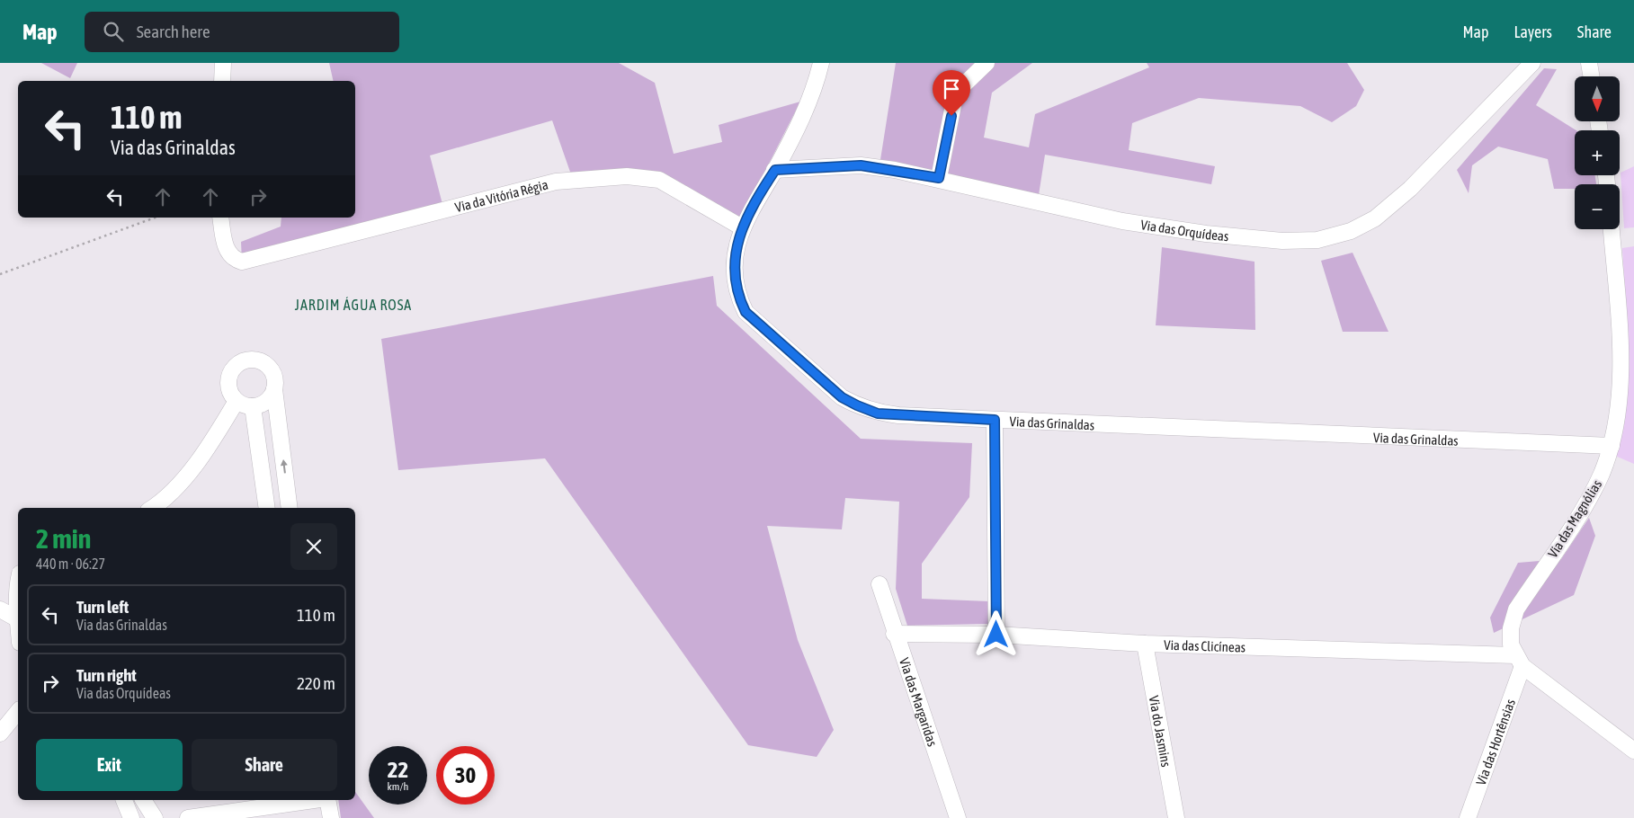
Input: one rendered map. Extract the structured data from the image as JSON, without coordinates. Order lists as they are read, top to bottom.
{
  "streets": {
    "street": [
      "Via da Vitória Régia",
      "Via das Orquídeas",
      "Via das Grinaldas",
      "Via das Magnólias",
      "Via das Clicíneas",
      "Via das Margaridas",
      "Via do Jasmins",
      "Via das Hortênsias"
    ]
  },
  "crossings": [
    ["Via da Vitória Régia", "Via das Grinaldas"],
    ["Via das Orquídeas", "Via das Grinaldas"],
    ["Via das Grinaldas", "Via das Magnólias"],
    ["Via das Magnólias", "Via das Clicíneas"],
    ["Via das Magnólias", "Via das Hortênsias"],
    ["Via das Clicíneas", "Via das Margaridas"],
    ["Via das Clicíneas", "Via do Jasmins"],
    ["Via das Clicíneas", "Via das Hortênsias"]
  ],
  "districts": ["JARDIM ÁGUA ROSA"],
  "north": "bottom",
  "page": {
    "header": "Map",
    "search": "Search here",
    "nav": ["Map", "Layers", "Share"],
    "map_buttons": ["+", "−"],
    "turn": ["110 m", "Via das Grinaldas"],
    "heading": ["2 min", "440 m · 06:27"],
    "list": [
      {
        "name": "Turn left",
        "note": "Via das Grinaldas",
        "value": "110 m"
      },
      {
        "name": "Turn right",
        "note": "Via das Orquídeas",
        "value": "220 m"
      }
    ],
    "buttons": ["Exit", "Share"],
    "speed": "22 km/h",
    "limit": "30"
  }
}
